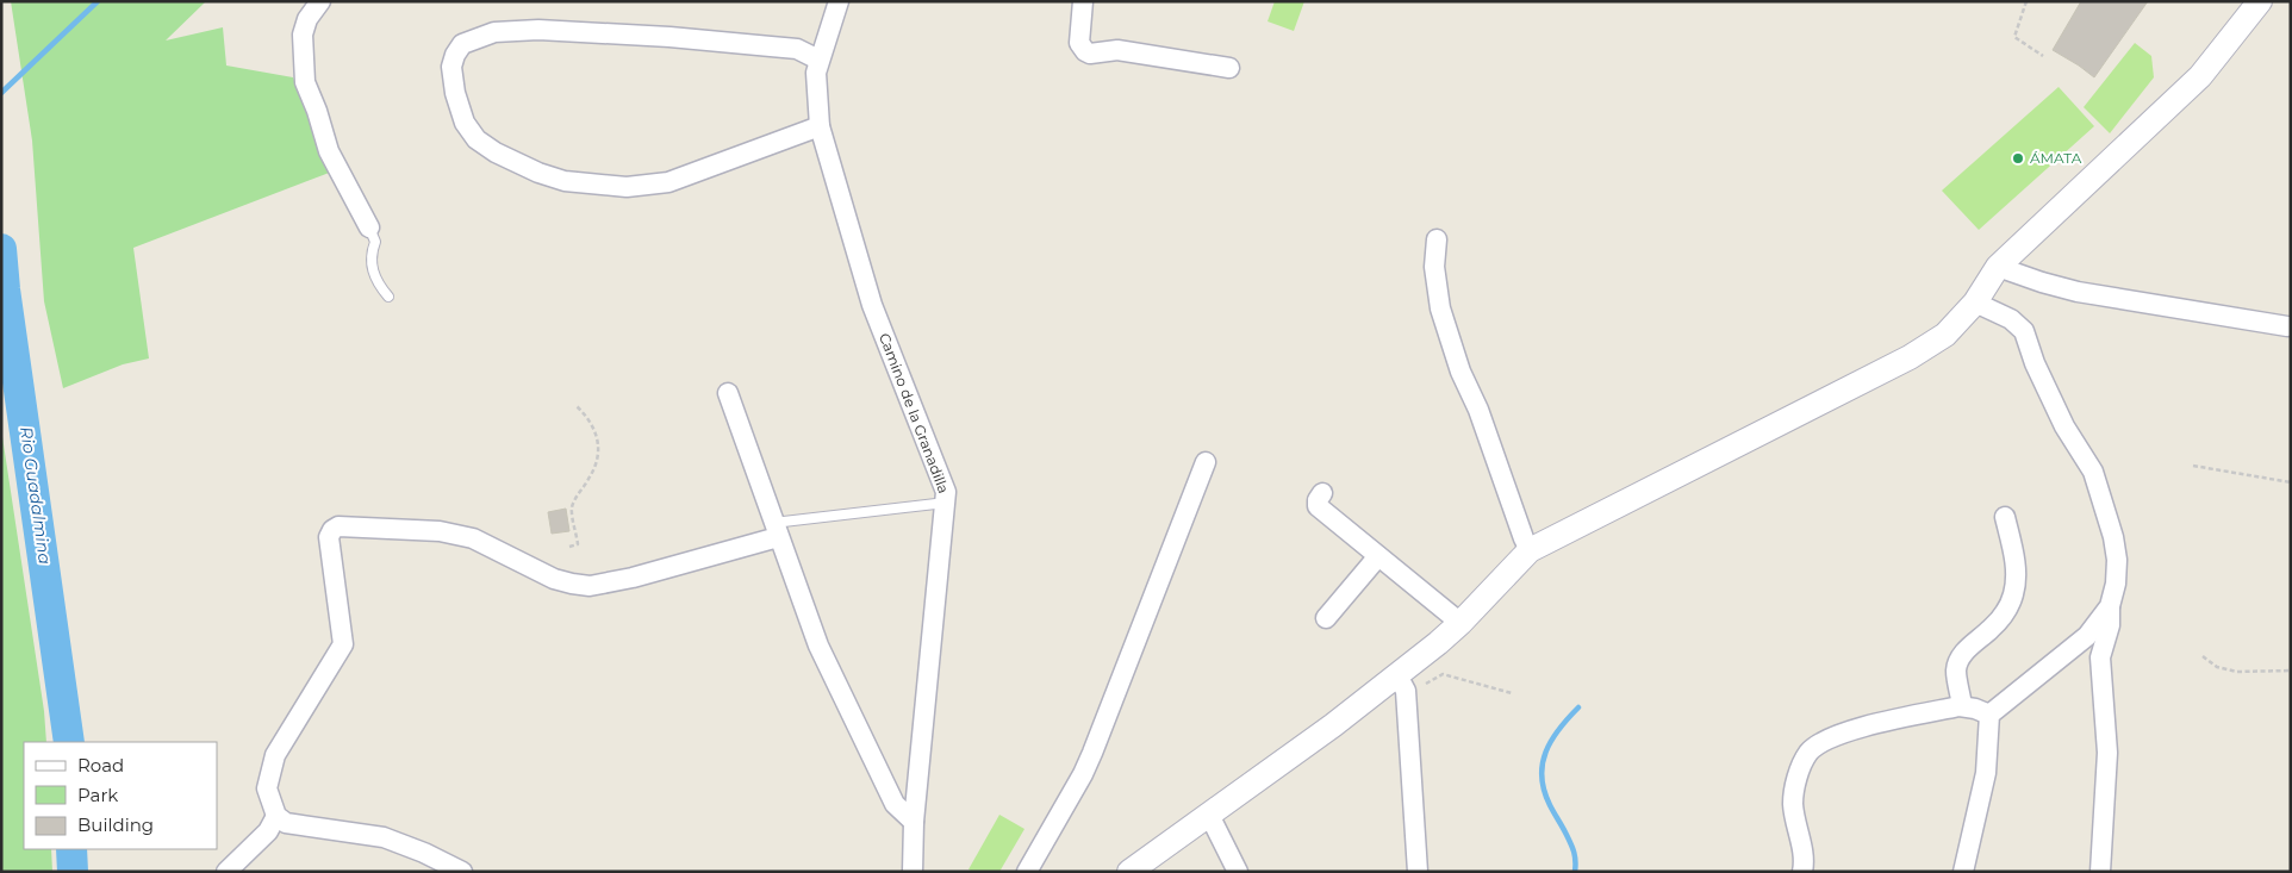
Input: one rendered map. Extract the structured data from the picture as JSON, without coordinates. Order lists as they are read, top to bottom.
{
  "streets": {
    "street": ["Camino de la Granadilla"]
  },
  "water": ["Rio Guadalmina"],
  "places": ["ÁMATA"],
  "legend": ["Road", "Park", "Building"]
}
